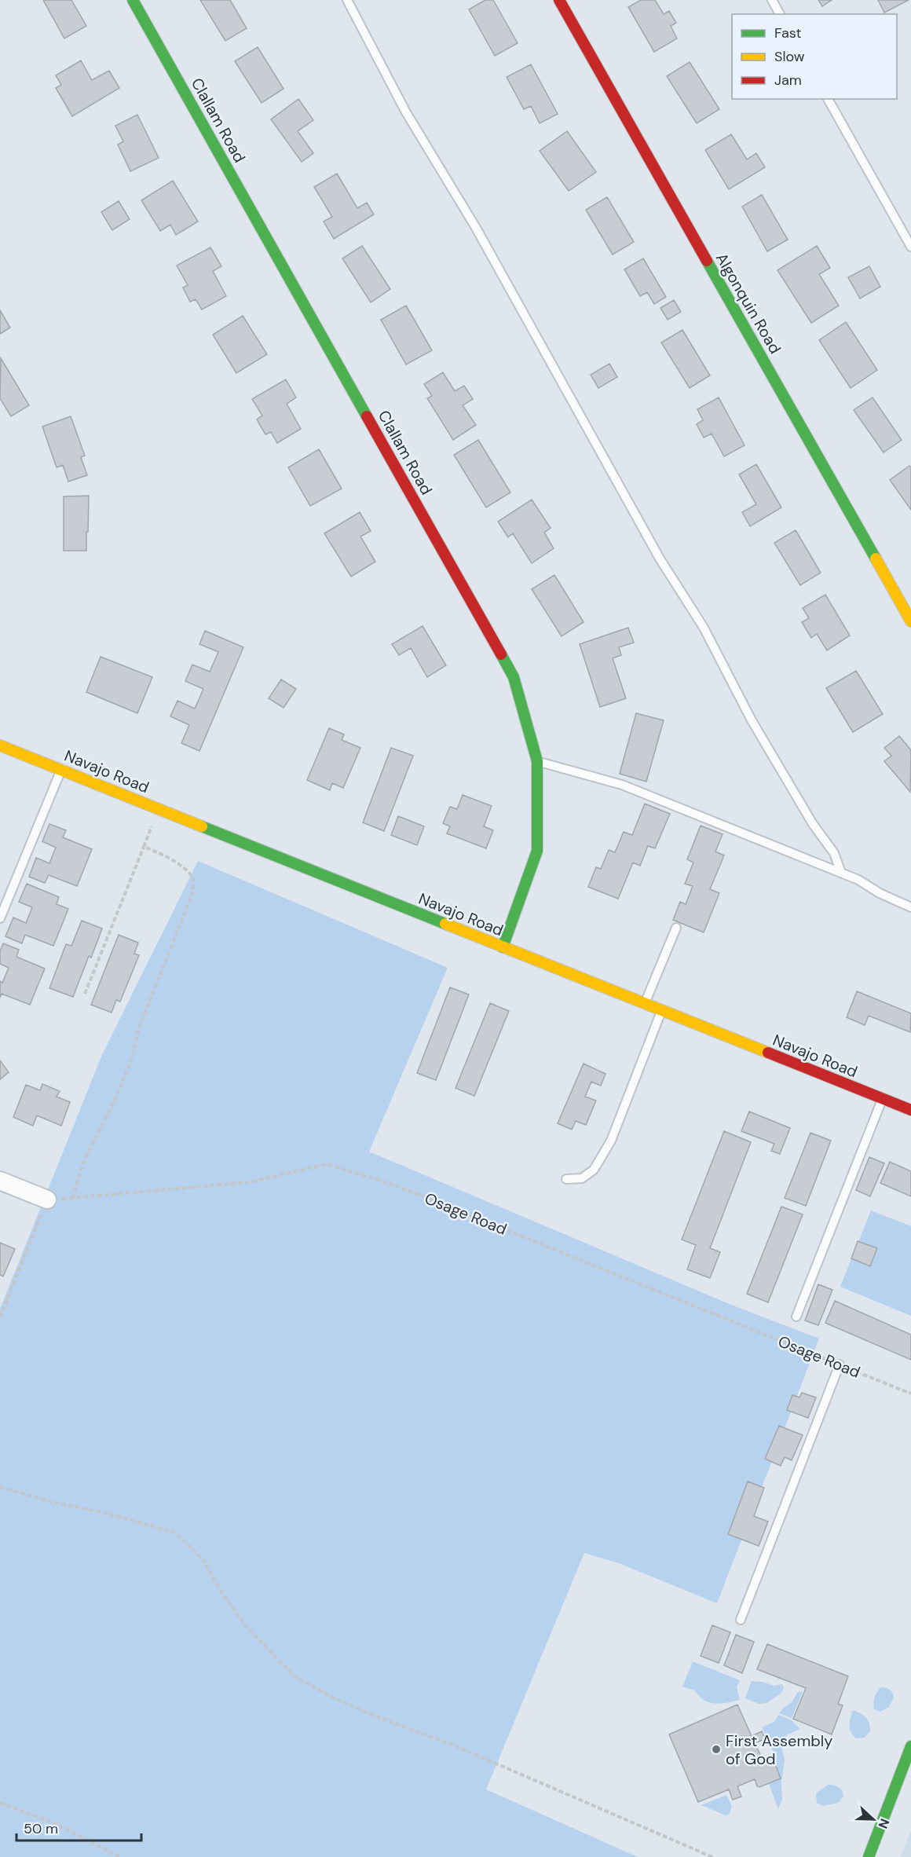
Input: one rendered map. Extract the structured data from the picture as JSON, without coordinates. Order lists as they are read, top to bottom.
{
  "streets": {
    "street": ["Clallam Road", "Algonquin Road", "Navajo Road"],
    "path": ["Osage Road"]
  },
  "crossings": [
    ["Clallam Road", "Navajo Road"]
  ],
  "places": ["First Assembly of God"],
  "legend": ["Fast", "Slow", "Jam"],
  "scale_bar": "50 m",
  "north": "right"
}
